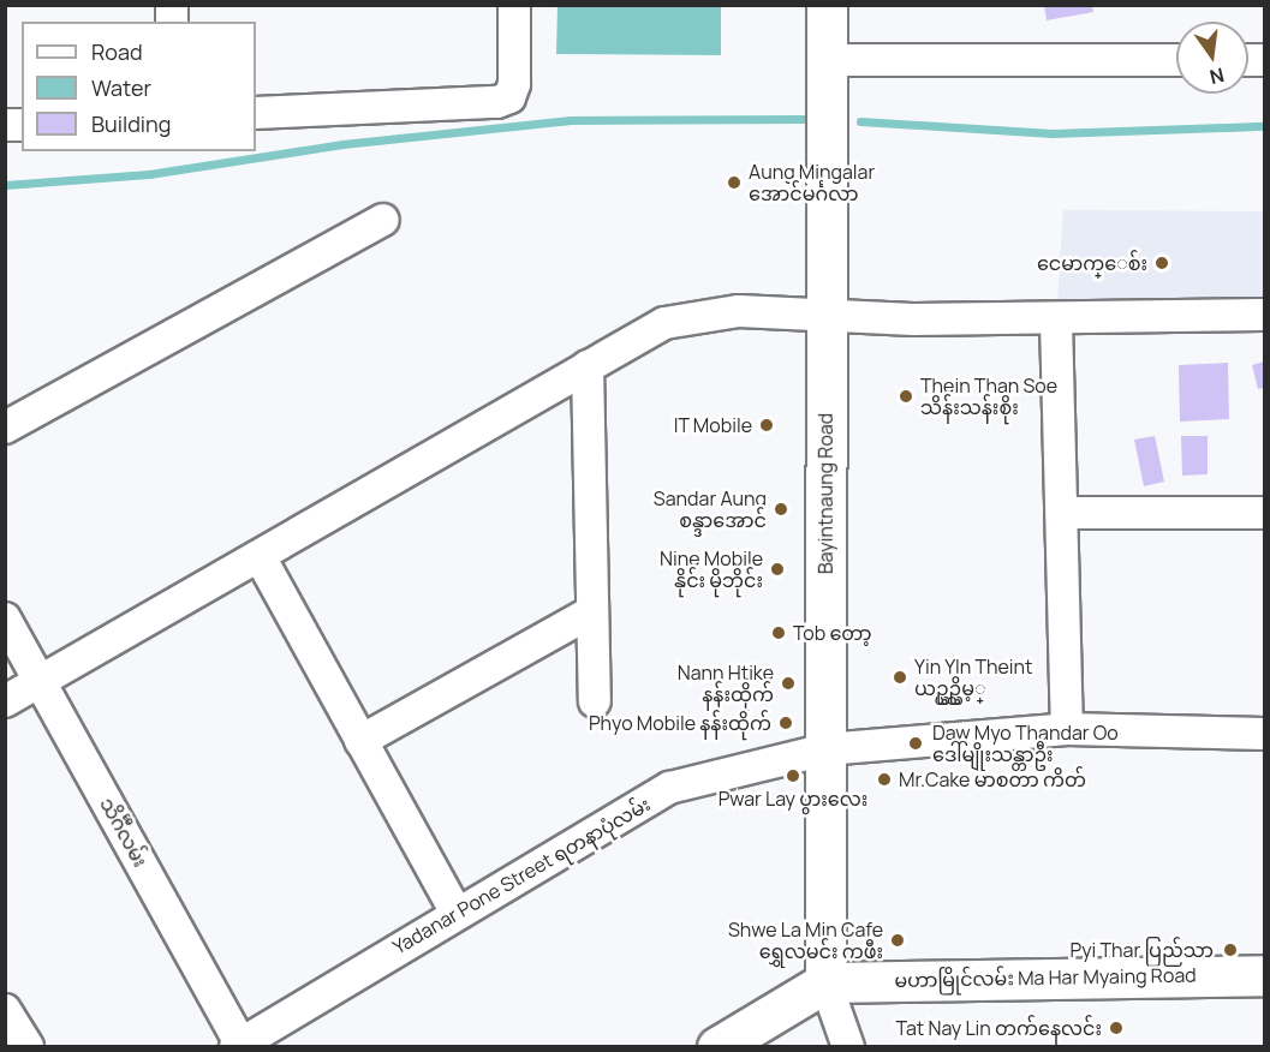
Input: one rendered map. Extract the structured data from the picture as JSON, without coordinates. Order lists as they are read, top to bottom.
{
  "streets": {
    "street": [
      "Bayintnaung Road",
      "သိင်္ဂီလမ်း",
      "Yadanar Pone Street ရတနာပုံလမ်း",
      "မဟာမြိုင်လမ်း Ma Har Myaing Road"
    ]
  },
  "crossings": [
    ["Bayintnaung Road", "Yadanar Pone Street ရတနာပုံလမ်း"],
    ["Bayintnaung Road", "မဟာမြိုင်လမ်း Ma Har Myaing Road"],
    ["သိင်္ဂီလမ်း", "Yadanar Pone Street ရတနာပုံလမ်း"]
  ],
  "places": [
    "Aung Mingalar အောင်မင်္ဂလာ",
    "ငေမာက္ေစ်း",
    "Thein Than Soe သိန်းသန်းစိုး",
    "IT Mobile",
    "Sandar Aung စန္ဒာအောင်",
    "Nine Mobile နိုင်း မိုဘိုင်း",
    "Tob တော့",
    "Yin YIn Theint ယဥ္ယဥ္သိမ့္",
    "Nann Htike နန်းထိုက်",
    "Phyo Mobile နန်းထိုက်",
    "Daw Myo Thandar Oo ဒေါ်မျိုးသန္တာဦး",
    "Pwar Lay ပွားလေး",
    "Mr.Cake မာစတာ ကိတ်",
    "Shwe La Min Cafe ရွှေလမင်း ကဖီး",
    "Pyi Thar ပြည်သာ",
    "Tat Nay Lin တက်နေလင်း"
  ],
  "legend": ["Road", "Water", "Building"],
  "north": "bottom"
}
